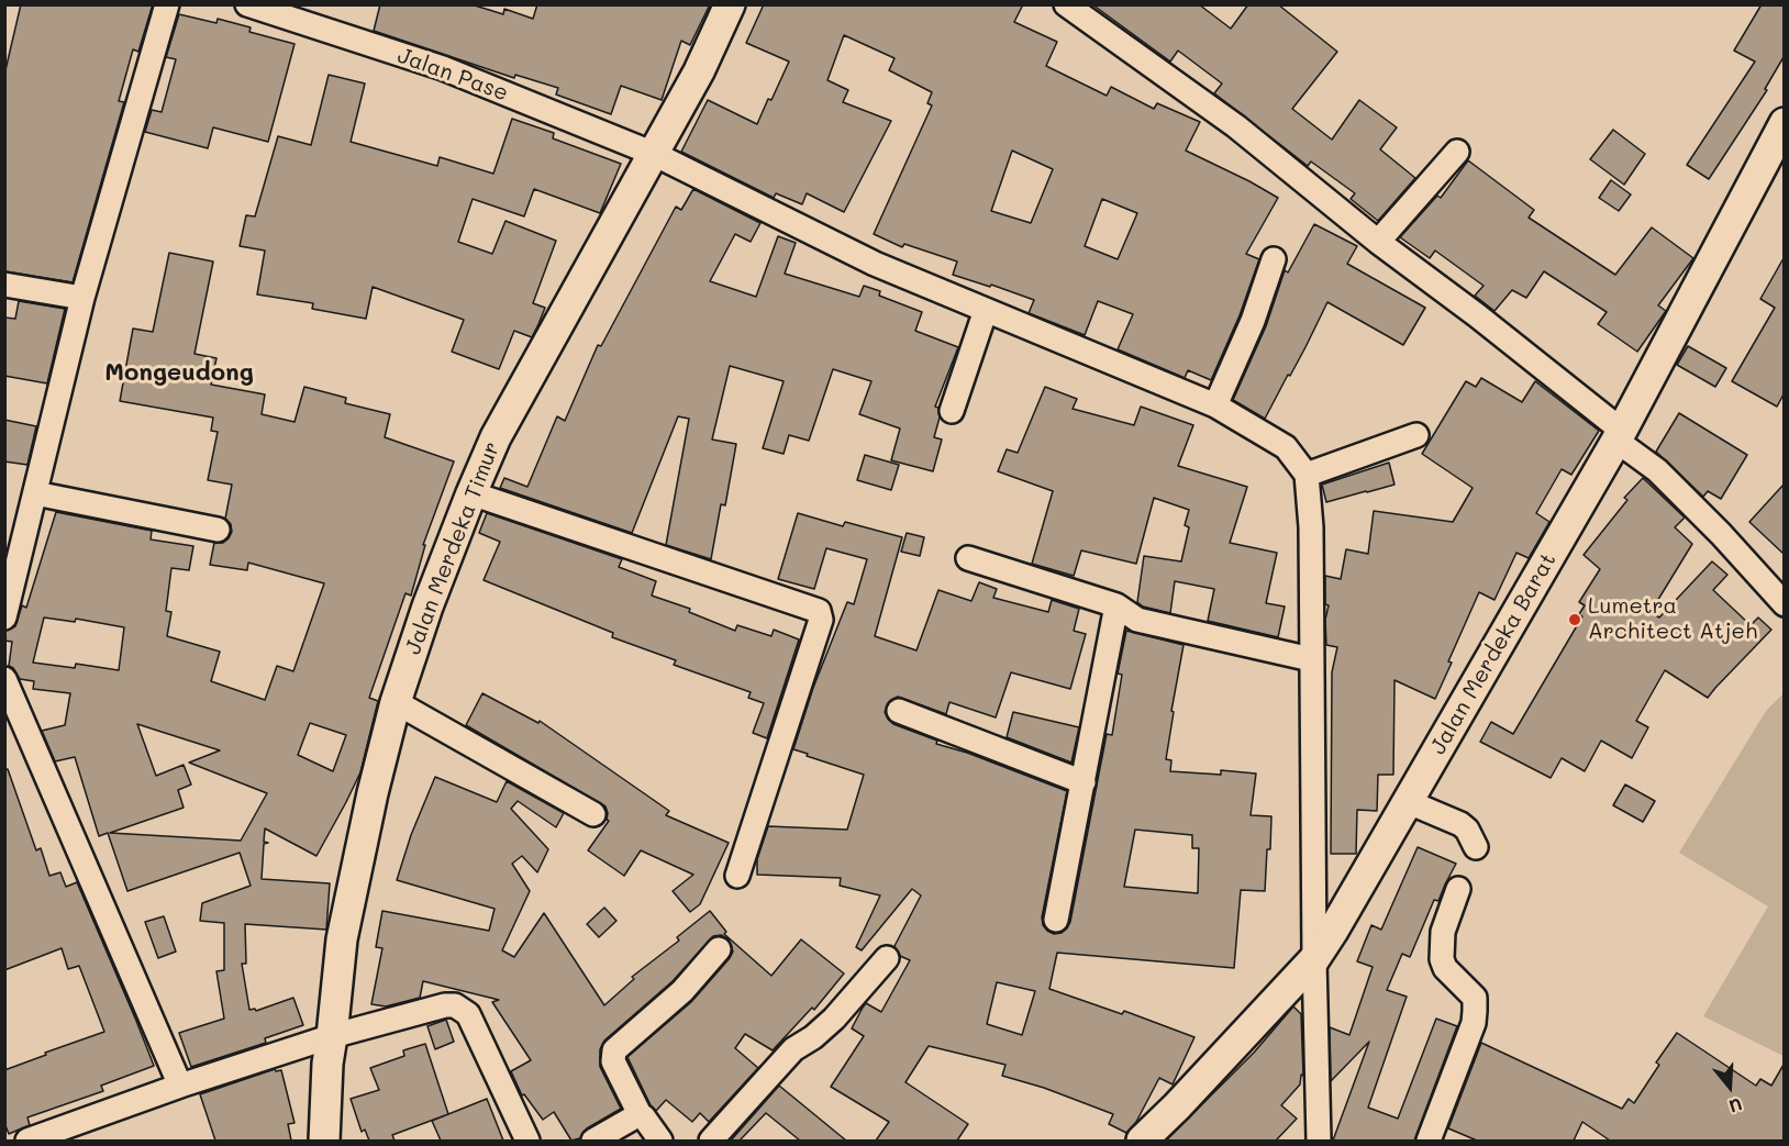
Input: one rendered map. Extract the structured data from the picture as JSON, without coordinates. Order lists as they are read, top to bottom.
{
  "streets": {
    "main road": ["Jalan Merdeka Timur", "Jalan Merdeka Barat"],
    "street": ["Jalan Pase"]
  },
  "crossings": [
    ["Jalan Pase", "Jalan Merdeka Timur"]
  ],
  "districts": ["Mongeudong"],
  "places": ["Lumetra Architect Atjeh"],
  "north": "bottom"
}
